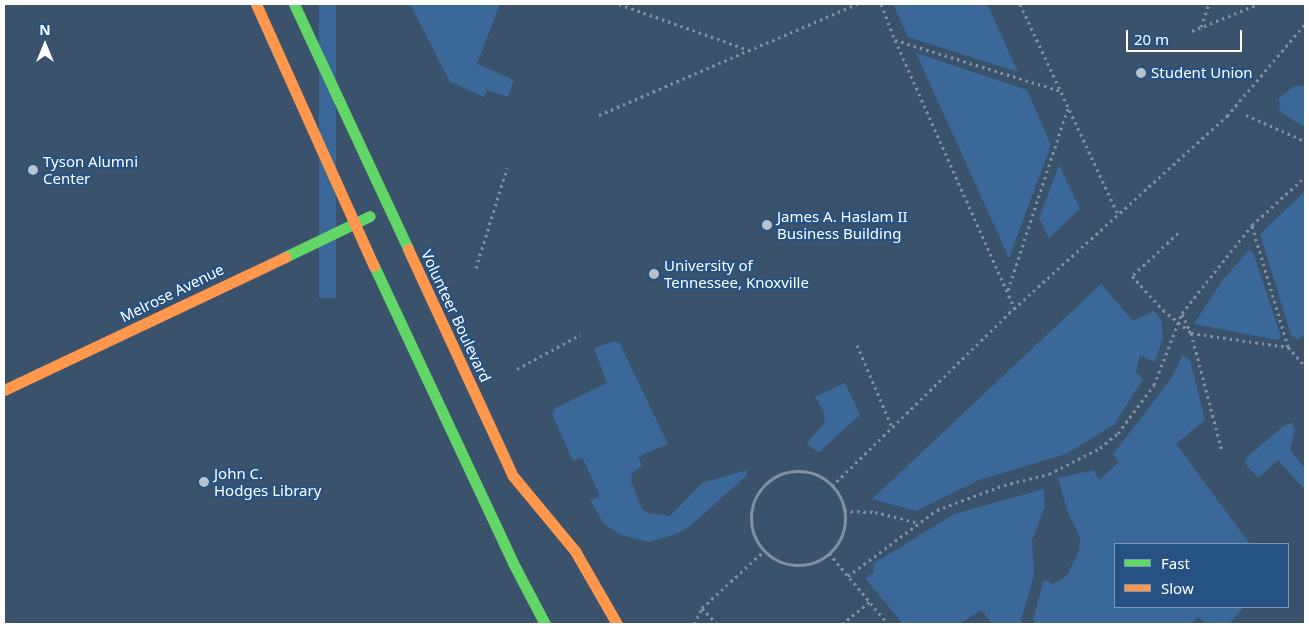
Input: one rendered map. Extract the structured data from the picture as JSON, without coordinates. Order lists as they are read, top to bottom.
{
  "streets": {
    "street": ["Melrose Avenue", "Volunteer Boulevard"]
  },
  "crossings": [
    ["Melrose Avenue", "Volunteer Boulevard"]
  ],
  "places": [
    "Student Union",
    "Tyson Alumni Center",
    "James A. Haslam II Business Building",
    "University of Tennessee, Knoxville",
    "John C. Hodges Library"
  ],
  "legend": ["Fast", "Slow"],
  "scale_bar": "20 m",
  "north": "top"
}
